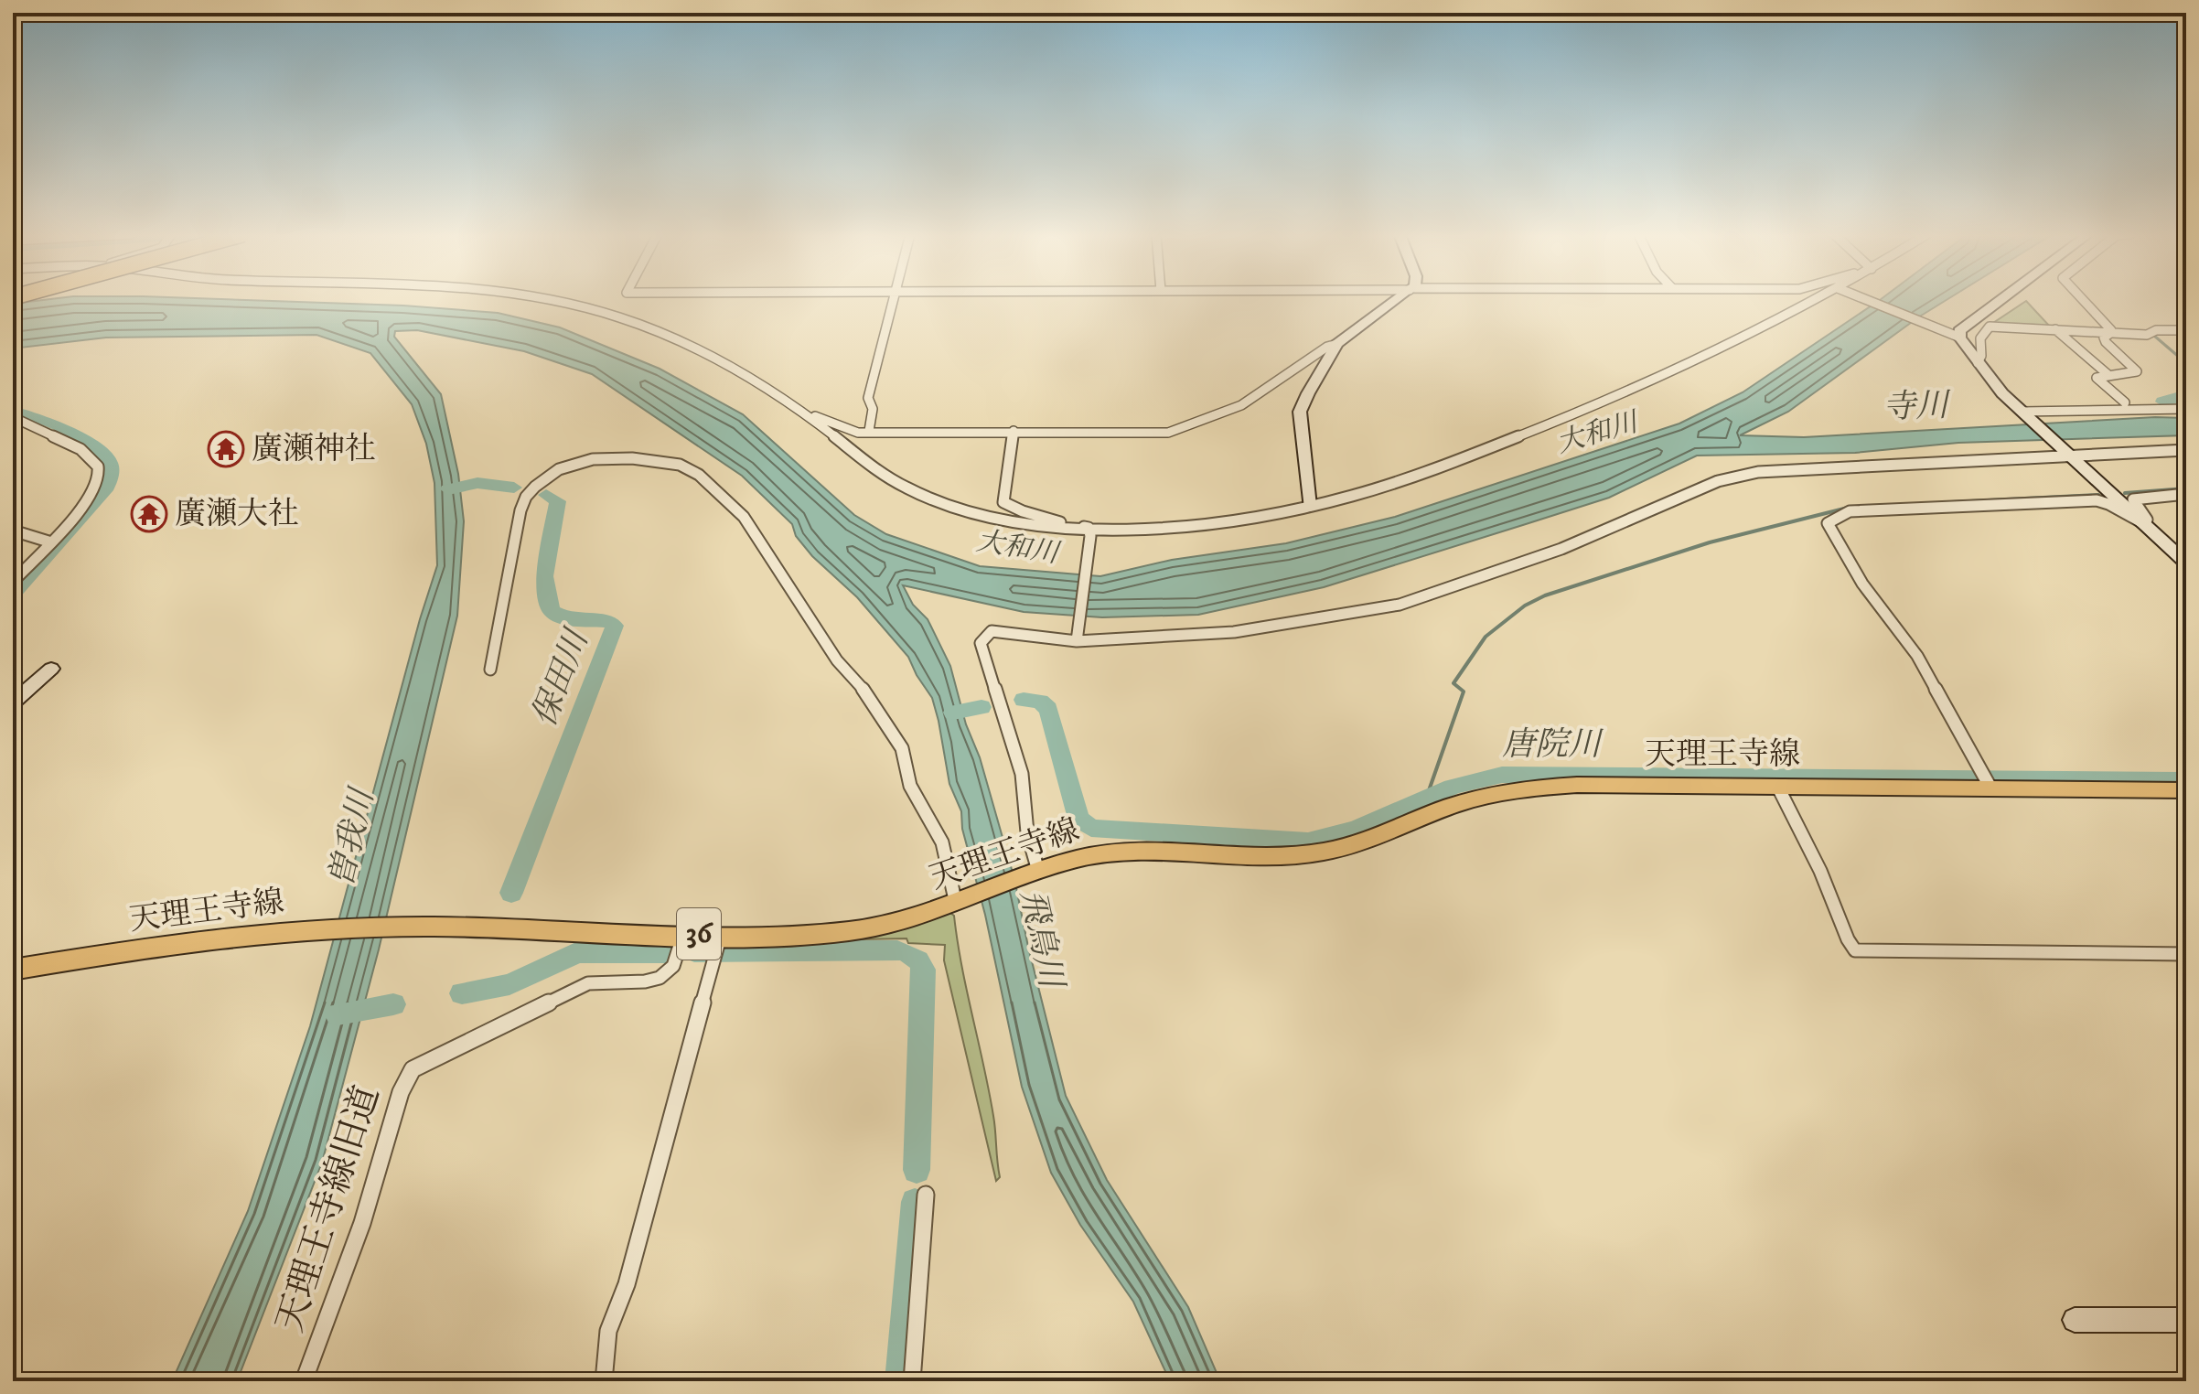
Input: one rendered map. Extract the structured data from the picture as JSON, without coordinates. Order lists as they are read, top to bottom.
{
  "streets": {
    "main road": ["天理王寺線", "36"],
    "street": ["天理王寺線旧道"]
  },
  "crossings": [
    ["天理王寺線", "天理王寺線旧道"]
  ],
  "water": [
    "寺川",
    "大和川",
    "保田川",
    "唐院川",
    "曽我川",
    "飛鳥川"
  ],
  "places": {
    "temple": ["廣瀬神社", "廣瀬大社"]
  }
}
